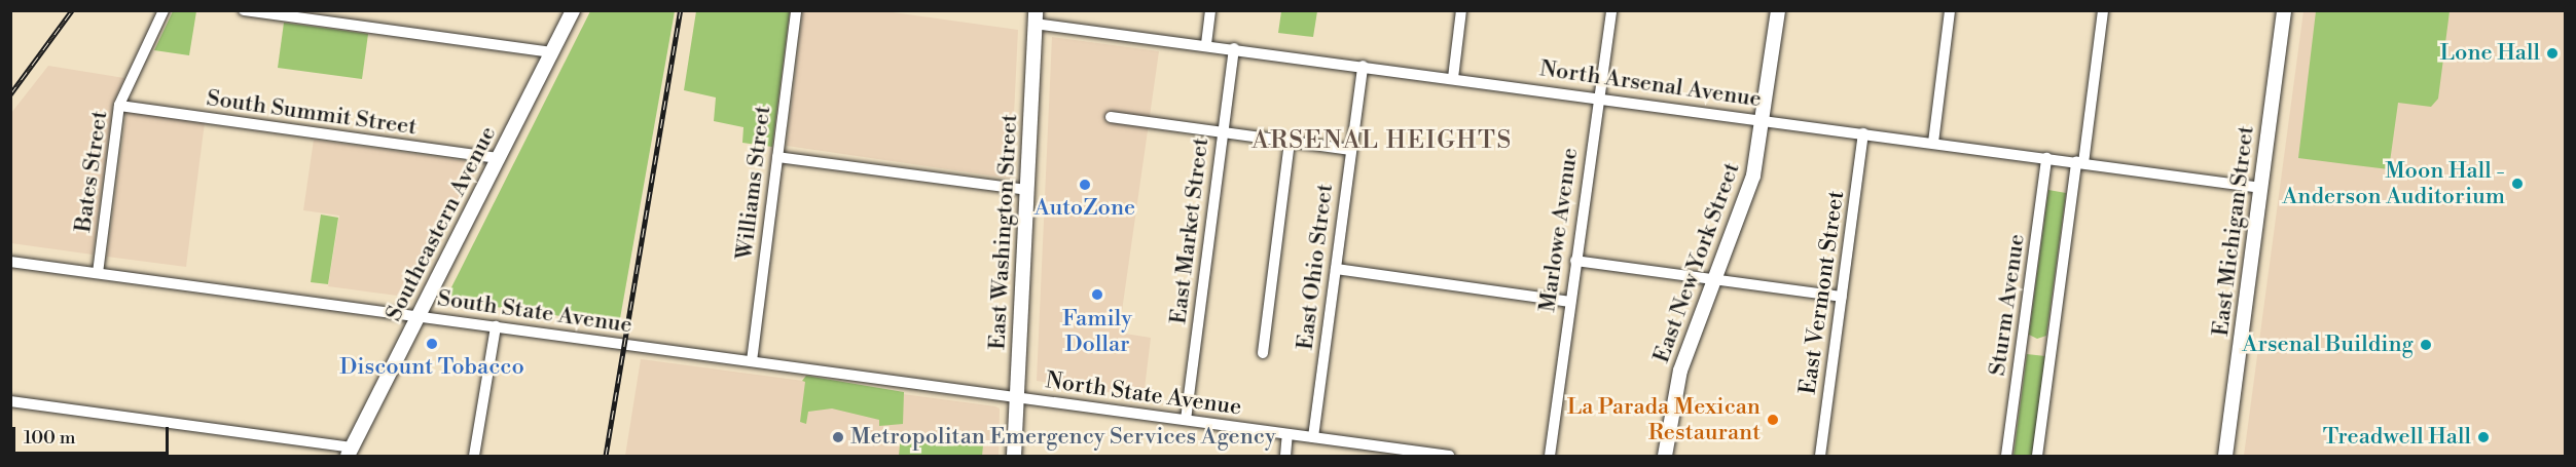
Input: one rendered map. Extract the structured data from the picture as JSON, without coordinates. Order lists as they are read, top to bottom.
{
  "streets": {
    "main road": [
      "Southeastern Avenue",
      "East Michigan Street",
      "East Washington Street",
      "East New York Street"
    ],
    "street": [
      "North Arsenal Avenue",
      "South Summit Street",
      "Bates Street",
      "Williams Street",
      "Marlowe Avenue",
      "East Market Street",
      "East Ohio Street",
      "East Vermont Street",
      "Sturm Avenue",
      "South State Avenue",
      "North State Avenue"
    ]
  },
  "crossings": [
    ["North Arsenal Avenue", "Marlowe Avenue"],
    ["North Arsenal Avenue", "East Market Street"],
    ["North Arsenal Avenue", "East Michigan Street"],
    ["North Arsenal Avenue", "East Washington Street"],
    ["North Arsenal Avenue", "East New York Street"],
    ["North Arsenal Avenue", "East Ohio Street"],
    ["North Arsenal Avenue", "East Vermont Street"],
    ["North Arsenal Avenue", "Sturm Avenue"],
    ["South Summit Street", "Bates Street"],
    ["South Summit Street", "Southeastern Avenue"],
    ["Bates Street", "South State Avenue"],
    ["Williams Street", "South State Avenue"],
    ["Southeastern Avenue", "South State Avenue"],
    ["East Market Street", "North State Avenue"],
    ["East Washington Street", "South State Avenue"],
    ["East Washington Street", "North State Avenue"],
    ["East Ohio Street", "North State Avenue"],
    ["South State Avenue", "North State Avenue"]
  ],
  "districts": ["ARSENAL HEIGHTS"],
  "places": [
    "Lone Hall",
    "Moon Hall - Anderson Auditorium",
    "AutoZone",
    "Family Dollar",
    "Discount Tobacco",
    "Arsenal Building",
    "La Parada Mexican Restaurant",
    "Metropolitan Emergency Services Agency",
    "Treadwell Hall"
  ],
  "scale_bar": "100 m"
}
